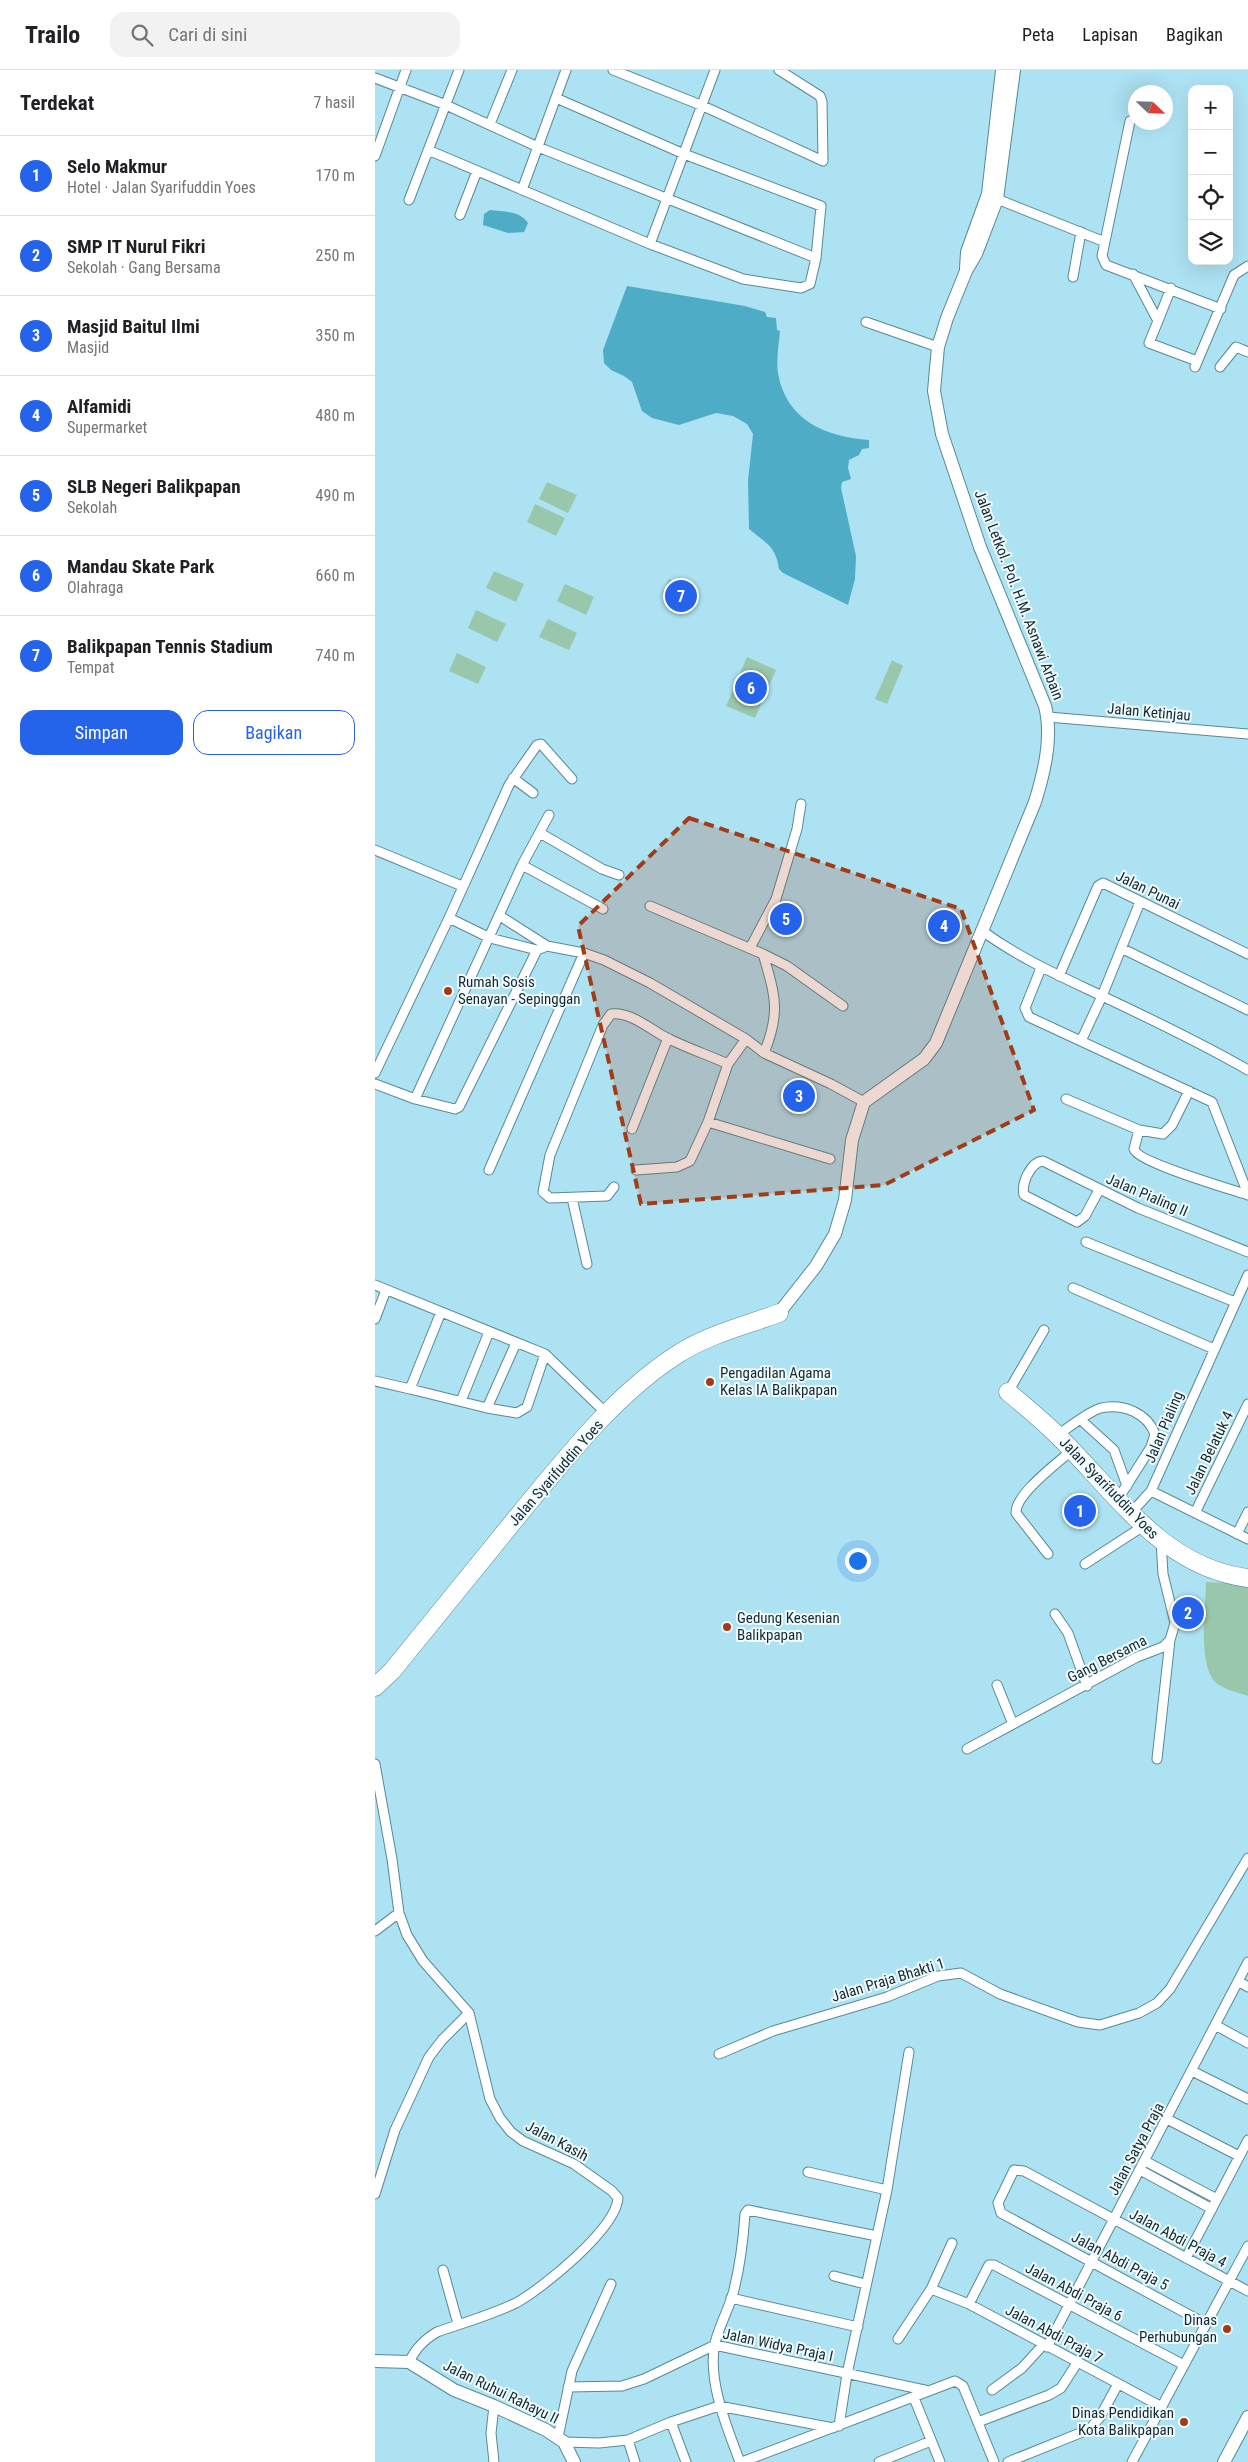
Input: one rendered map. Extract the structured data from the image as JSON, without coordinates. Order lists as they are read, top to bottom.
{
  "streets": {
    "highway": ["Jalan Syarifuddin Yoes"],
    "street": [
      "Jalan Letkol. Pol. H.M. Asnawi Arbain",
      "Jalan Ketinjau",
      "Jalan Punai",
      "Jalan Pialing II",
      "Jalan Pialing",
      "Jalan Belatuk 4",
      "Gang Bersama",
      "Jalan Praja Bhakti 1",
      "Jalan Kasih",
      "Jalan Satya Praja",
      "Jalan Abdi Praja 4",
      "Jalan Abdi Praja 5",
      "Jalan Abdi Praja 6",
      "Jalan Abdi Praja 7",
      "Jalan Widya Praja I",
      "Jalan Ruhui Rahayu II"
    ]
  },
  "crossings": [
    ["Jalan Letkol. Pol. H.M. Asnawi Arbain", "Jalan Ketinjau"],
    ["Jalan Pialing", "Jalan Syarifuddin Yoes"],
    ["Jalan Syarifuddin Yoes", "Gang Bersama"],
    ["Jalan Kasih", "Jalan Ruhui Rahayu II"],
    ["Jalan Satya Praja", "Jalan Abdi Praja 4"],
    ["Jalan Satya Praja", "Jalan Abdi Praja 5"],
    ["Jalan Satya Praja", "Jalan Abdi Praja 6"],
    ["Jalan Satya Praja", "Jalan Abdi Praja 7"],
    ["Jalan Abdi Praja 4", "Jalan Abdi Praja 5"],
    ["Jalan Abdi Praja 6", "Jalan Abdi Praja 7"]
  ],
  "places": [
    "Rumah Sosis Senayan - Sepinggan",
    "Pengadilan Agama Kelas IA Balikpapan",
    "Gedung Kesenian Balikpapan",
    "Dinas Perhubungan",
    "Dinas Pendidikan Kota Balikpapan"
  ],
  "north": "bottom right",
  "page": {
    "header": "Trailo",
    "search": "Cari di sini",
    "nav": ["Peta", "Lapisan", "Bagikan"],
    "heading": ["Terdekat", "7 hasil"],
    "map_buttons": ["+", "−"],
    "list": [
      {
        "mark": "1",
        "name": "Selo Makmur",
        "note": "Hotel · Jalan Syarifuddin Yoes",
        "value": "170 m"
      },
      {
        "mark": "2",
        "name": "SMP IT Nurul Fikri",
        "note": "Sekolah · Gang Bersama",
        "value": "250 m"
      },
      {
        "mark": "3",
        "name": "Masjid Baitul Ilmi",
        "note": "Masjid",
        "value": "350 m"
      },
      {
        "mark": "4",
        "name": "Alfamidi",
        "note": "Supermarket",
        "value": "480 m"
      },
      {
        "mark": "5",
        "name": "SLB Negeri Balikpapan",
        "note": "Sekolah",
        "value": "490 m"
      },
      {
        "mark": "6",
        "name": "Mandau Skate Park",
        "note": "Olahraga",
        "value": "660 m"
      },
      {
        "mark": "7",
        "name": "Balikpapan Tennis Stadium",
        "note": "Tempat",
        "value": "740 m"
      }
    ],
    "pins": [
      "7",
      "6",
      "5",
      "4",
      "3",
      "1",
      "2"
    ],
    "buttons": ["Simpan", "Bagikan"]
  }
}
